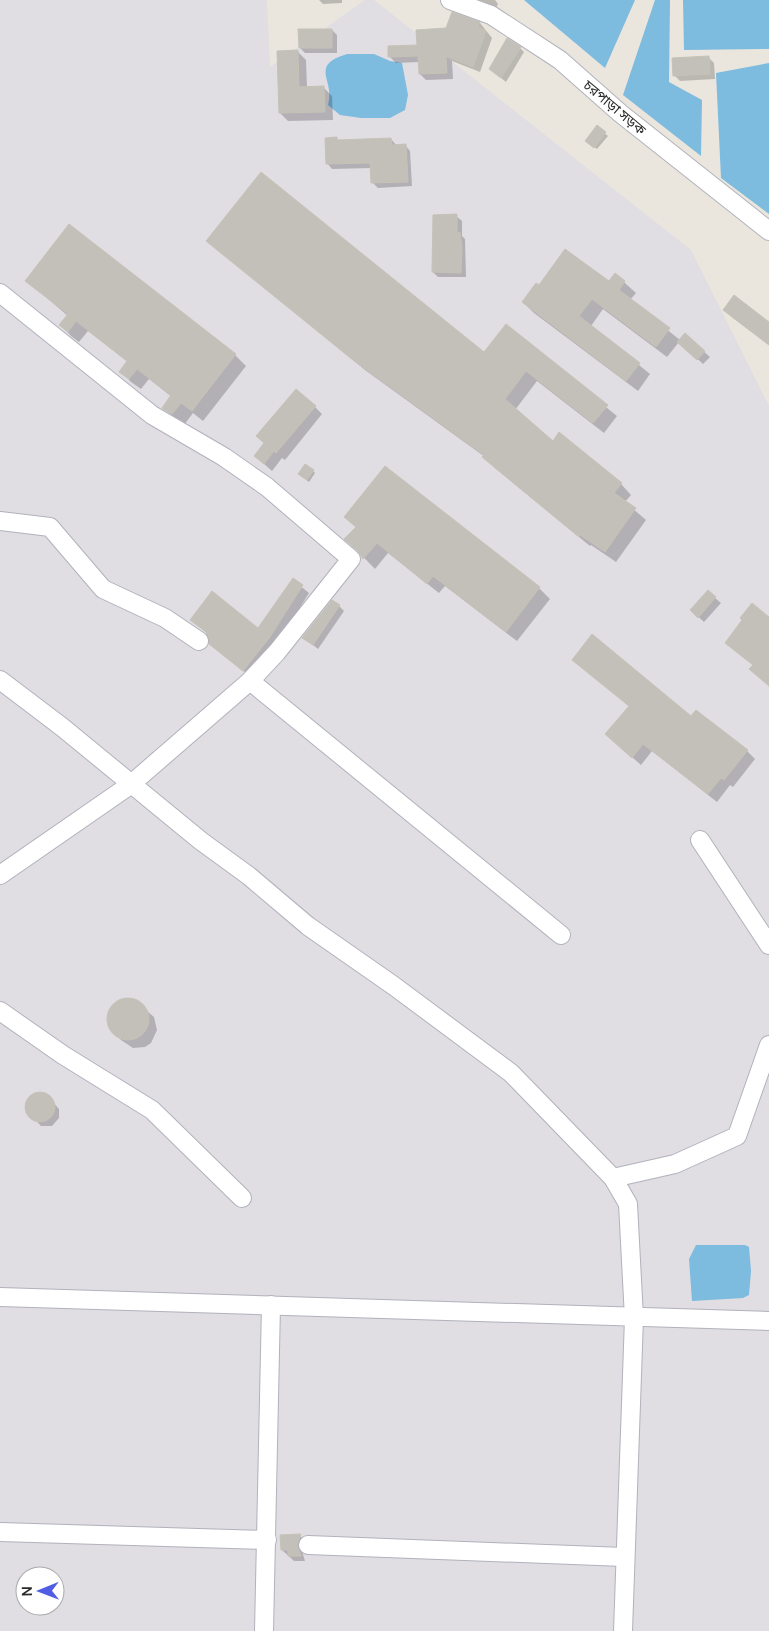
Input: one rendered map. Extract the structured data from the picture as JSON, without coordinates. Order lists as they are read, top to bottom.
{
  "streets": {
    "street": ["চরপাড়া সড়ক"]
  },
  "north": "left"
}
